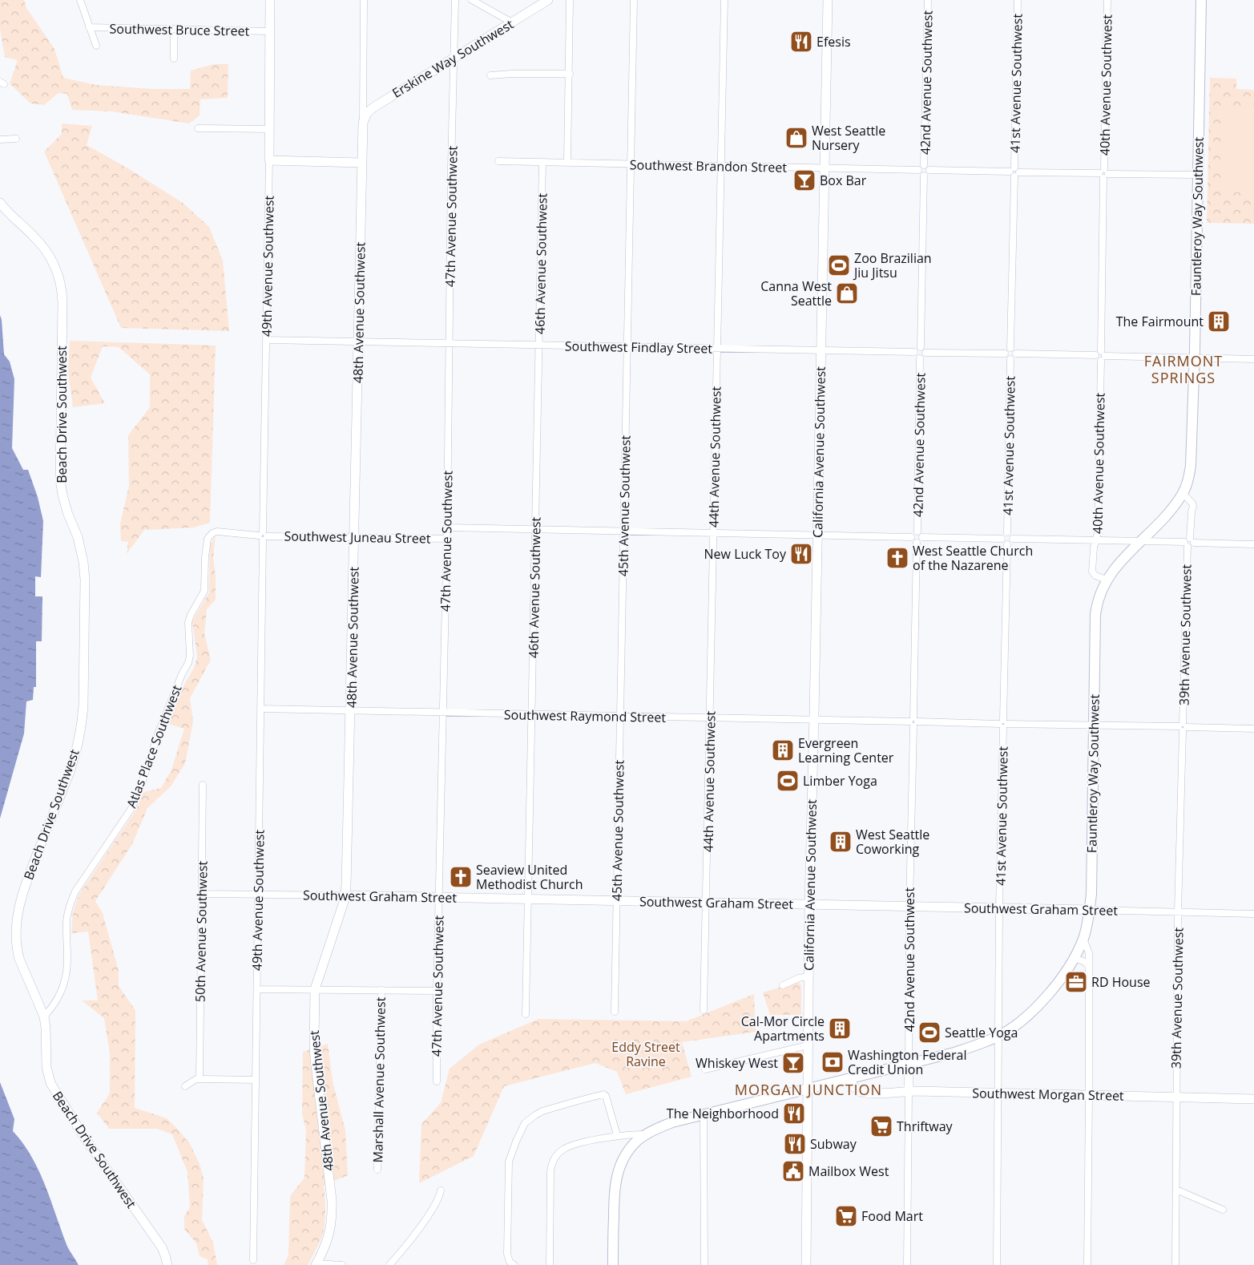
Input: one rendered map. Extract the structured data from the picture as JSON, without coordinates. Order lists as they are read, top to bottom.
{
  "streets": {
    "main road": ["Fauntleroy Way Southwest"],
    "street": [
      "Southwest Bruce Street",
      "Erskine Way Southwest",
      "42nd Avenue Southwest",
      "41st Avenue Southwest",
      "40th Avenue Southwest",
      "Southwest Brandon Street",
      "47th Avenue Southwest",
      "46th Avenue Southwest",
      "49th Avenue Southwest",
      "48th Avenue Southwest",
      "Southwest Findlay Street",
      "Beach Drive Southwest",
      "California Avenue Southwest",
      "44th Avenue Southwest",
      "45th Avenue Southwest",
      "Southwest Juneau Street",
      "39th Avenue Southwest",
      "Southwest Raymond Street",
      "Atlas Place Southwest",
      "Southwest Graham Street",
      "50th Avenue Southwest",
      "Marshall Avenue Southwest",
      "Southwest Morgan Street"
    ]
  },
  "crossings": [
    ["Southwest Bruce Street", "49th Avenue Southwest"],
    ["Erskine Way Southwest", "47th Avenue Southwest"],
    ["Erskine Way Southwest", "48th Avenue Southwest"],
    ["42nd Avenue Southwest", "Southwest Brandon Street"],
    ["42nd Avenue Southwest", "Fauntleroy Way Southwest"],
    ["42nd Avenue Southwest", "Southwest Findlay Street"],
    ["42nd Avenue Southwest", "Southwest Juneau Street"],
    ["42nd Avenue Southwest", "Southwest Raymond Street"],
    ["42nd Avenue Southwest", "Southwest Graham Street"],
    ["42nd Avenue Southwest", "Southwest Morgan Street"],
    ["41st Avenue Southwest", "Fauntleroy Way Southwest"],
    ["41st Avenue Southwest", "Southwest Raymond Street"],
    ["41st Avenue Southwest", "Southwest Graham Street"],
    ["41st Avenue Southwest", "Southwest Morgan Street"],
    ["40th Avenue Southwest", "Fauntleroy Way Southwest"],
    ["Southwest Brandon Street", "46th Avenue Southwest"],
    ["Southwest Brandon Street", "California Avenue Southwest"],
    ["Southwest Brandon Street", "44th Avenue Southwest"],
    ["Southwest Brandon Street", "45th Avenue Southwest"],
    ["47th Avenue Southwest", "Southwest Findlay Street"],
    ["47th Avenue Southwest", "Southwest Juneau Street"],
    ["47th Avenue Southwest", "Southwest Raymond Street"],
    ["47th Avenue Southwest", "Southwest Graham Street"],
    ["Fauntleroy Way Southwest", "California Avenue Southwest"],
    ["Fauntleroy Way Southwest", "Southwest Raymond Street"],
    ["Fauntleroy Way Southwest", "Southwest Graham Street"],
    ["Fauntleroy Way Southwest", "Southwest Morgan Street"],
    ["46th Avenue Southwest", "Southwest Findlay Street"],
    ["46th Avenue Southwest", "Southwest Juneau Street"],
    ["46th Avenue Southwest", "Southwest Raymond Street"],
    ["46th Avenue Southwest", "Southwest Graham Street"],
    ["49th Avenue Southwest", "Southwest Findlay Street"],
    ["49th Avenue Southwest", "Southwest Juneau Street"],
    ["49th Avenue Southwest", "Southwest Raymond Street"],
    ["49th Avenue Southwest", "Southwest Graham Street"],
    ["48th Avenue Southwest", "Southwest Findlay Street"],
    ["48th Avenue Southwest", "Southwest Juneau Street"],
    ["48th Avenue Southwest", "Southwest Raymond Street"],
    ["48th Avenue Southwest", "Southwest Graham Street"],
    ["Southwest Findlay Street", "California Avenue Southwest"],
    ["Southwest Findlay Street", "44th Avenue Southwest"],
    ["Southwest Findlay Street", "45th Avenue Southwest"],
    ["Beach Drive Southwest", "Atlas Place Southwest"],
    ["California Avenue Southwest", "Southwest Juneau Street"],
    ["California Avenue Southwest", "Southwest Raymond Street"],
    ["California Avenue Southwest", "Southwest Graham Street"],
    ["44th Avenue Southwest", "Southwest Juneau Street"],
    ["44th Avenue Southwest", "Southwest Raymond Street"],
    ["44th Avenue Southwest", "Southwest Graham Street"],
    ["45th Avenue Southwest", "Southwest Juneau Street"],
    ["45th Avenue Southwest", "Southwest Raymond Street"],
    ["45th Avenue Southwest", "Southwest Graham Street"],
    ["Southwest Juneau Street", "Atlas Place Southwest"],
    ["39th Avenue Southwest", "Southwest Raymond Street"],
    ["39th Avenue Southwest", "Southwest Graham Street"],
    ["39th Avenue Southwest", "Southwest Morgan Street"],
    ["Southwest Graham Street", "50th Avenue Southwest"]
  ],
  "districts": ["FAIRMONT SPRINGS", "MORGAN JUNCTION"],
  "parks": ["Eddy Street Ravine"],
  "places": {
    "restaurant": [
      "Efesis",
      "New Luck Toy",
      "The Neighborhood",
      "Subway"
    ],
    "shop": ["West Seattle Nursery", "Canna West Seattle"],
    "bar": ["Box Bar", "Whiskey West"],
    "sports": ["Zoo Brazilian Jiu Jitsu", "Limber Yoga", "Seattle Yoga"],
    "building": [
      "The Fairmount",
      "Evergreen Learning Center",
      "West Seattle Coworking",
      "Cal-Mor Circle Apartments"
    ],
    "church": ["West Seattle Church of the Nazarene", "Seaview United Methodist Church"],
    "office": ["RD House"],
    "bank": ["Washington Federal Credit Union"],
    "supermarket": ["Thriftway", "Food Mart"],
    "public building": ["Mailbox West"]
  }
}
